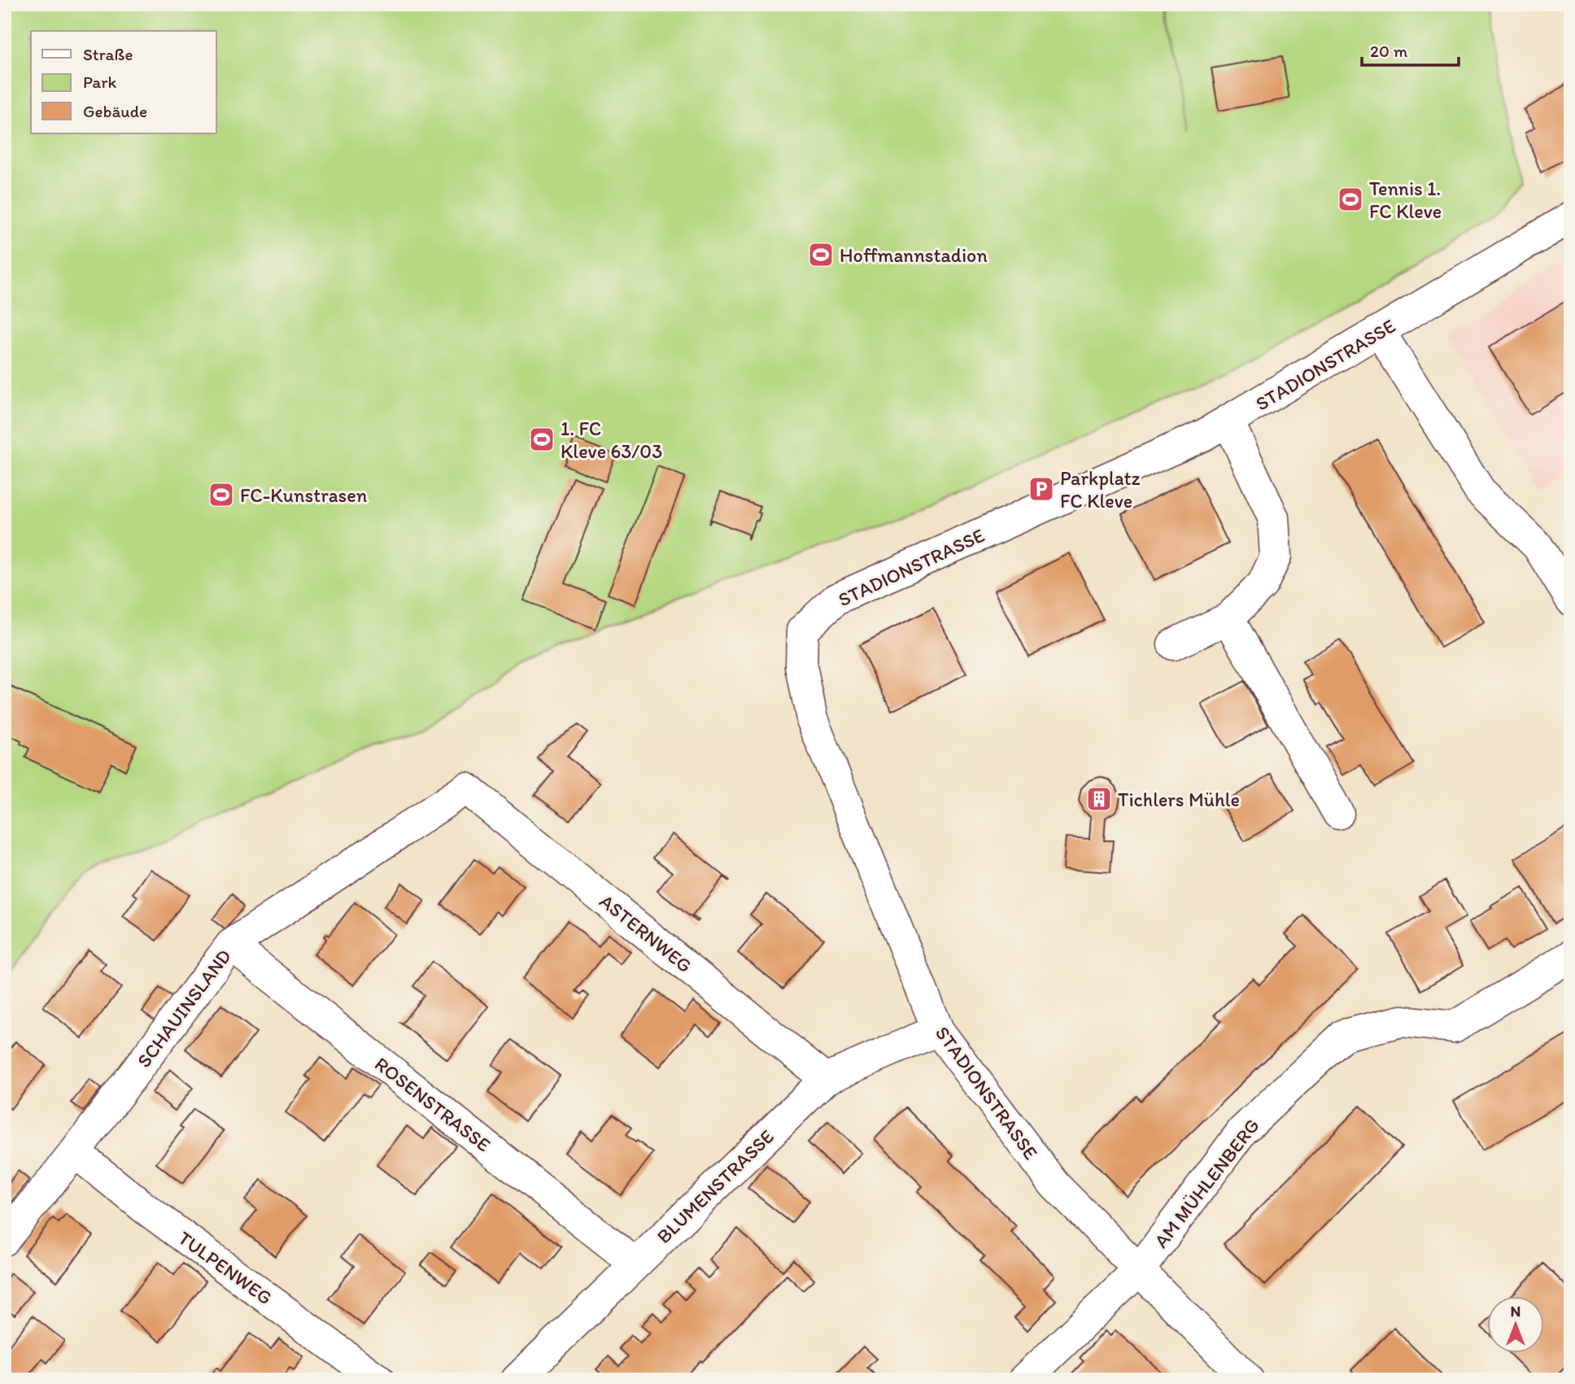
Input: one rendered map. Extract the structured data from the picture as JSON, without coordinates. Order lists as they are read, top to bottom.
{
  "streets": {
    "street": [
      "STADIONSTRASSE",
      "ASTERNWEG",
      "SCHAUINSLAND",
      "ROSENSTRASSE",
      "AM MÜHLENBERG",
      "BLUMENSTRASSE",
      "TULPENWEG"
    ]
  },
  "crossings": [
    ["STADIONSTRASSE", "AM MÜHLENBERG"],
    ["STADIONSTRASSE", "BLUMENSTRASSE"],
    ["ASTERNWEG", "SCHAUINSLAND"],
    ["ASTERNWEG", "BLUMENSTRASSE"],
    ["SCHAUINSLAND", "ROSENSTRASSE"],
    ["SCHAUINSLAND", "TULPENWEG"],
    ["ROSENSTRASSE", "BLUMENSTRASSE"]
  ],
  "places": {
    "sports": [
      "Tennis 1. FC Kleve",
      "Hoffmannstadion",
      "1. FC Kleve 63/03",
      "FC-Kunstrasen"
    ],
    "parking": ["Parkplatz FC Kleve"],
    "building": ["Tichlers Mühle"]
  },
  "legend": ["Straße", "Park", "Gebäude"],
  "scale_bar": "20 m",
  "north": "top"
}
